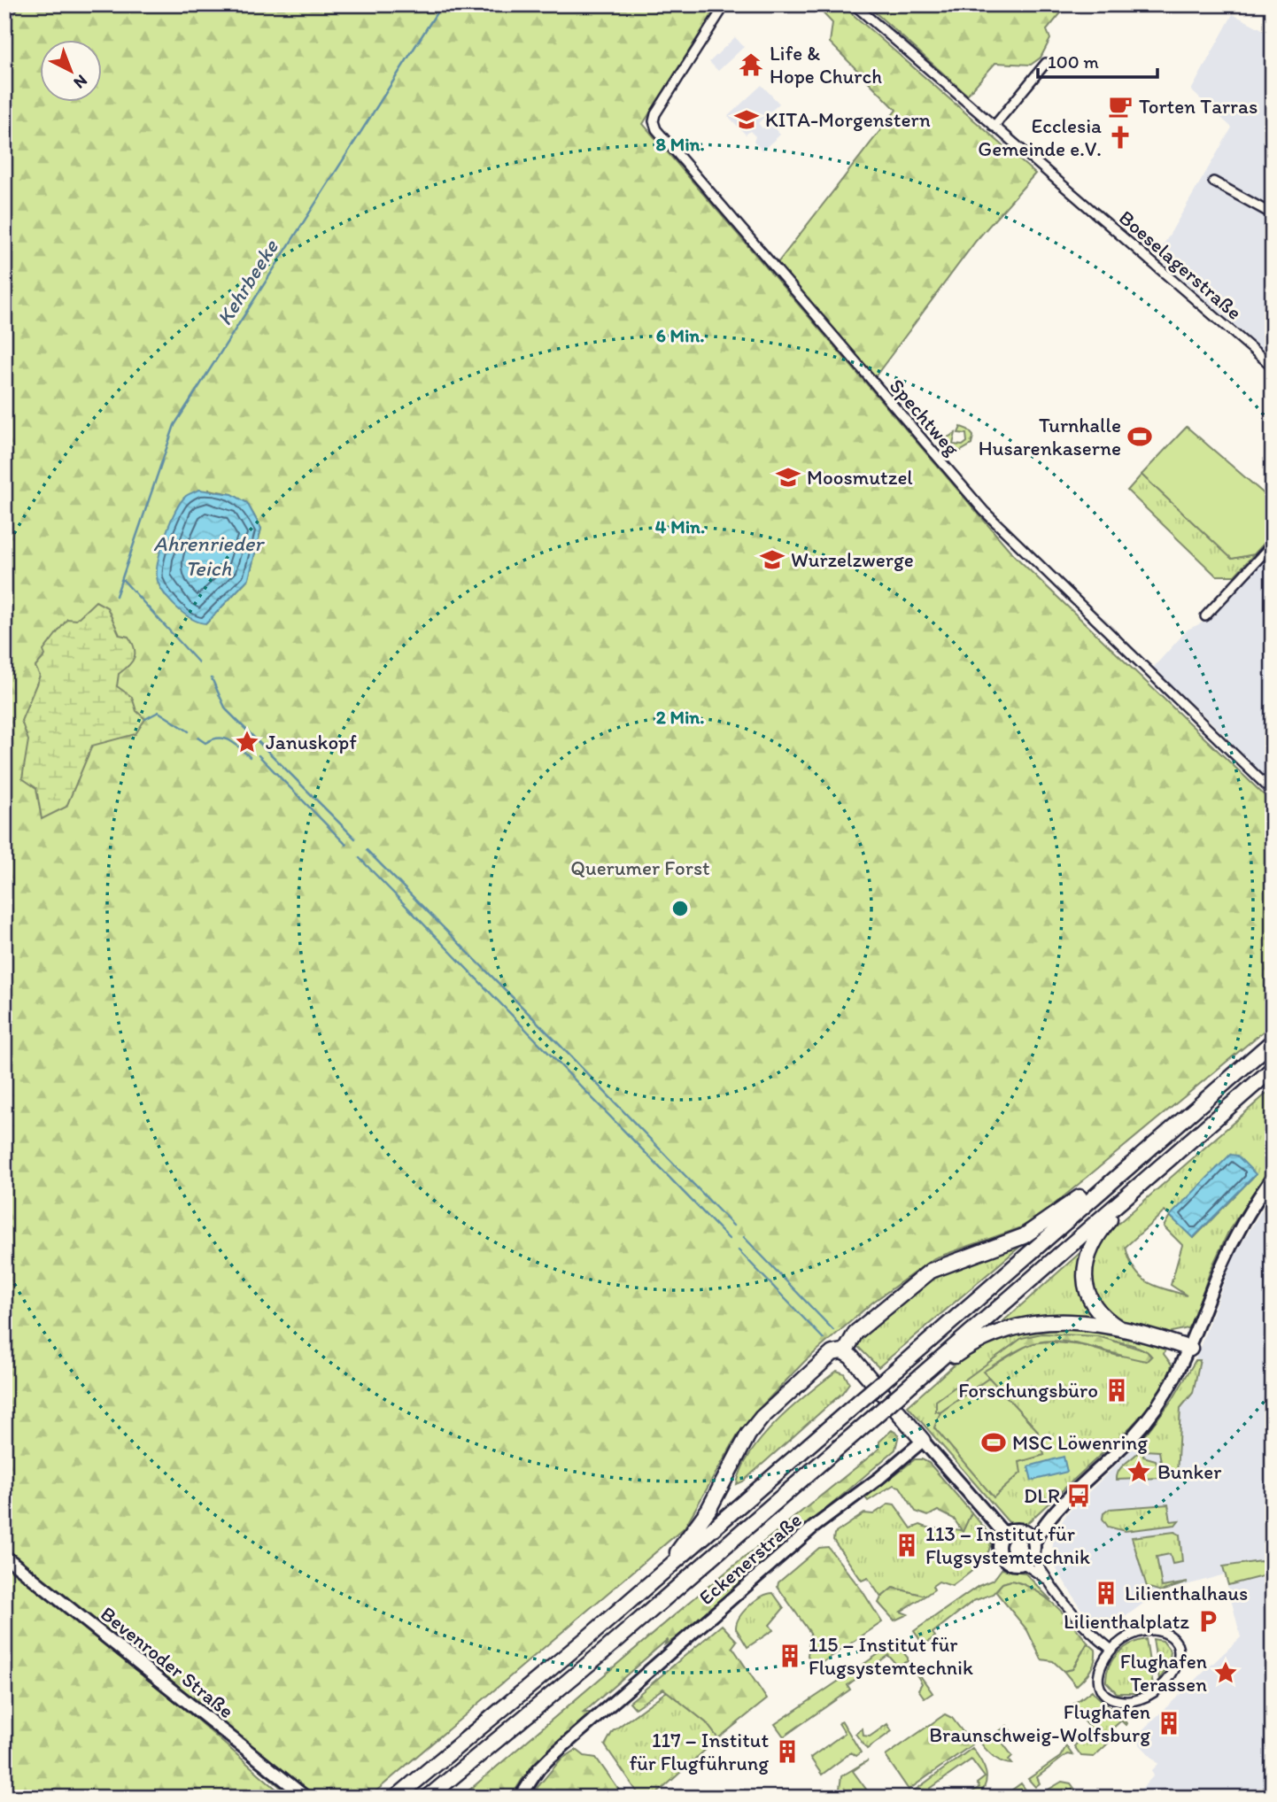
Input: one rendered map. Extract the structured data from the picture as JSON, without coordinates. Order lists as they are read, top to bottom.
{
  "streets": {
    "main road": ["Eckenerstraße", "Bevenroder Straße"],
    "street": ["Boeselagerstraße", "Spechtweg"]
  },
  "water": ["Kehrbeeke", "Ahrenrieder Teich"],
  "parks": ["Querumer Forst"],
  "places": {
    "temple": ["Life & Hope Church"],
    "cafe": ["Torten Tarras"],
    "school or university": ["KITA-Morgenstern", "Moosmutzel", "Wurzelzwerge"],
    "church": ["Ecclesia Gemeinde e.V."],
    "sports": ["Turnhalle Husarenkaserne", "MSC Löwenring"],
    "place": ["Januskopf", "Bunker", "Flughafen Terassen"],
    "building": [
      "Forschungsbüro",
      "113 – Institut für Flugsystemtechnik",
      "Lilienthalhaus",
      "115 – Institut für Flugsystemtechnik",
      "Flughafen Braunschweig-Wolfsburg",
      "117 – Institut für Flugführung"
    ],
    "bus stop": ["DLR"],
    "parking": ["Lilienthalplatz"]
  },
  "scale_bar": "100 m",
  "north": "bottom right",
  "rings": [
    "8 Min.",
    "6 Min.",
    "4 Min.",
    "2 Min."
  ]
}
